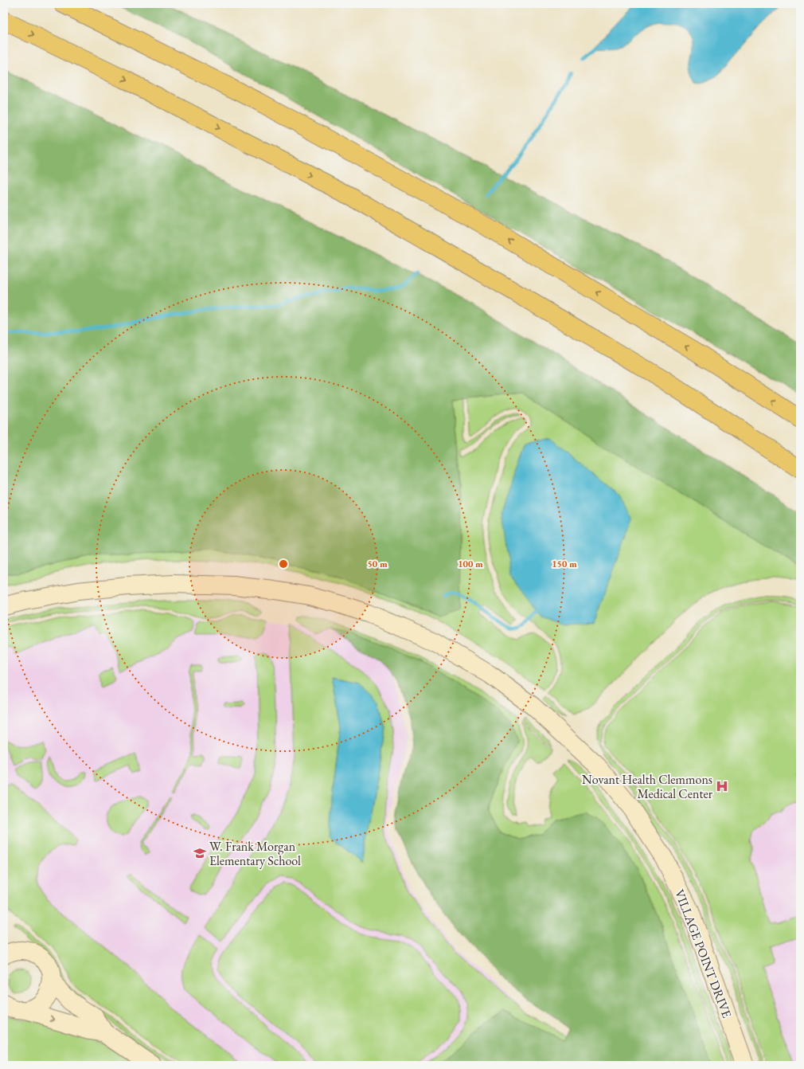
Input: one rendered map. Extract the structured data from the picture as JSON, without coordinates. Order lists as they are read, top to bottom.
{
  "streets": {
    "street": ["VILLAGE POINT DRIVE"]
  },
  "places": {
    "hospital": ["Novant Health Clemmons Medical Center"],
    "school or university": ["W. Frank Morgan Elementary School"]
  },
  "rings": ["50 m", "100 m", "150 m"]
}
